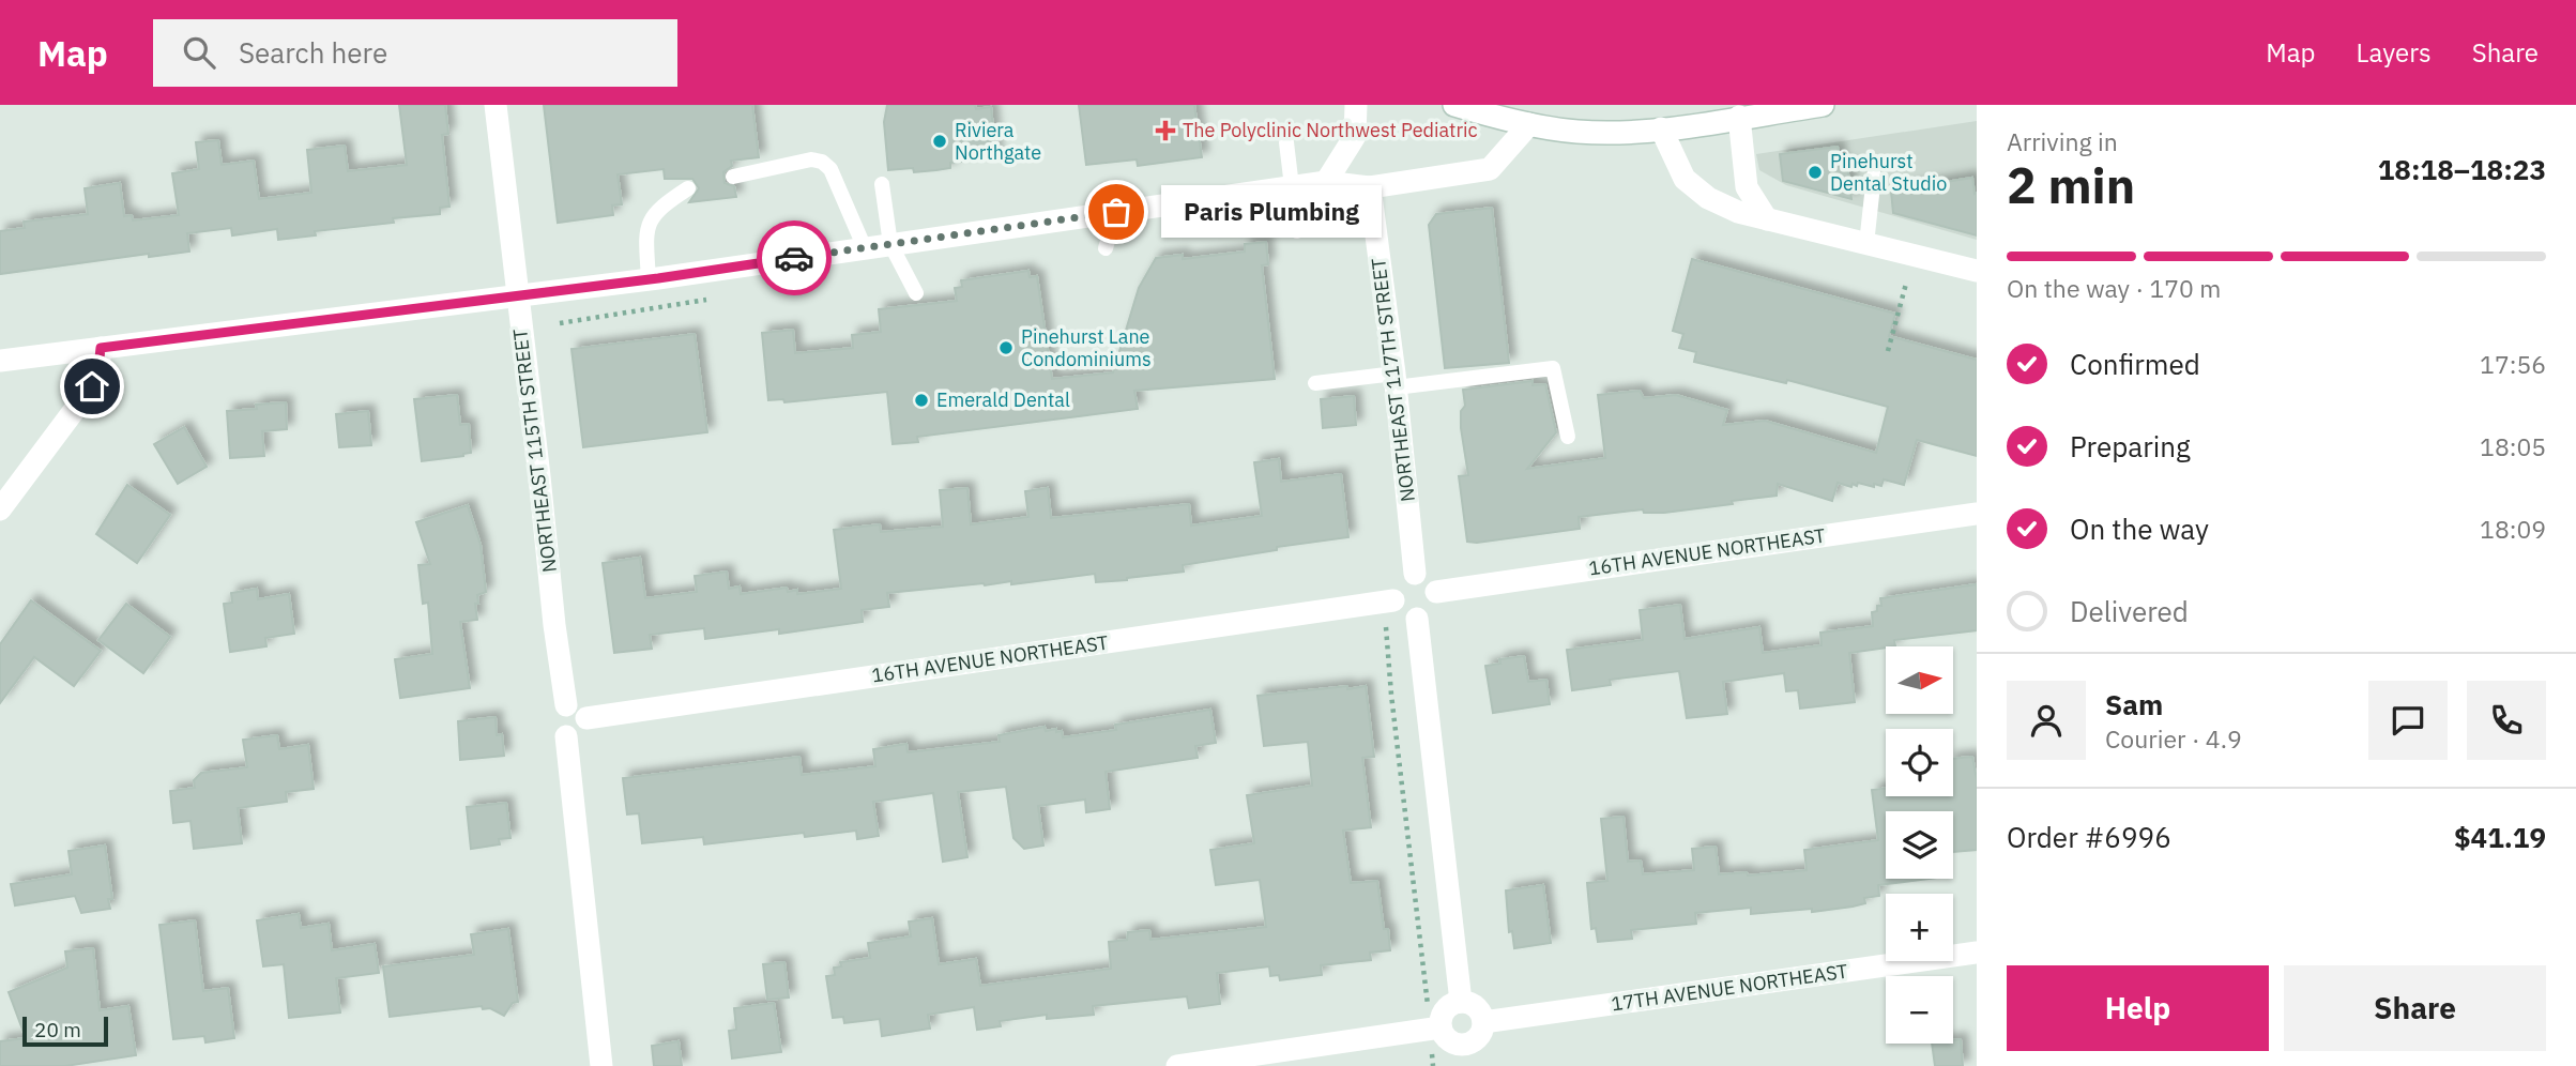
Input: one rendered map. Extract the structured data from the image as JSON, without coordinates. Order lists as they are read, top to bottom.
{
  "streets": {
    "street": [
      "NORTHEAST 117TH STREET",
      "NORTHEAST 115TH STREET",
      "16TH AVENUE NORTHEAST",
      "17TH AVENUE NORTHEAST"
    ]
  },
  "crossings": [
    ["NORTHEAST 117TH STREET", "16TH AVENUE NORTHEAST"],
    ["NORTHEAST 115TH STREET", "16TH AVENUE NORTHEAST"]
  ],
  "places": {
    "health": ["The Polyclinic Northwest Pediatric"],
    "other": [
      "Riviera Northgate",
      "Pinehurst Dental Studio",
      "Paris Plumbing",
      "Pinehurst Lane Condominiums",
      "Emerald Dental"
    ]
  },
  "scale_bar": "20 m",
  "north": "right",
  "page": {
    "header": "Map",
    "search": "Search here",
    "nav": ["Map", "Layers", "Share"],
    "heading": ["2 min", "Arriving in", "18:18–18:23"],
    "panel": [
      "Sam",
      "Courier · 4.9",
      "Order #6996",
      "$41.19"
    ],
    "bubble": "Paris Plumbing",
    "bar": "On the way · 170 m",
    "list": [
      ["Confirmed", "17:56"],
      ["Preparing", "18:05"],
      ["On the way", "18:09"],
      "Delivered"
    ],
    "map_buttons": ["+", "−"],
    "buttons": ["Help", "Share"],
    "scale": "20 m"
  }
}
